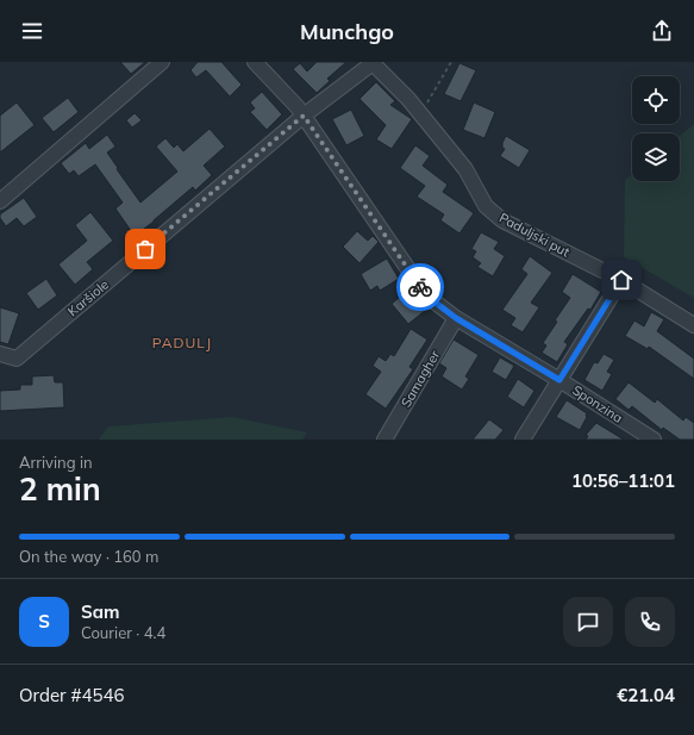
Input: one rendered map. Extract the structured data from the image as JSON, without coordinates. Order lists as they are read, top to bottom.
{
  "streets": {
    "street": [
      "Paduljski put",
      "Karšiole",
      "Samagher",
      "Sponzina"
    ]
  },
  "crossings": [
    ["Paduljski put", "Karšiole"],
    ["Karšiole", "Sponzina"],
    ["Samagher", "Sponzina"]
  ],
  "districts": ["PADULJ"],
  "page": {
    "header": "Munchgo",
    "heading": ["2 min", "Arriving in", "10:56–11:01"],
    "panel": [
      "Sam",
      "Courier · 4.4",
      "Order #4546",
      "€21.04"
    ],
    "bar": "On the way · 160 m",
    "round": "S"
  }
}
